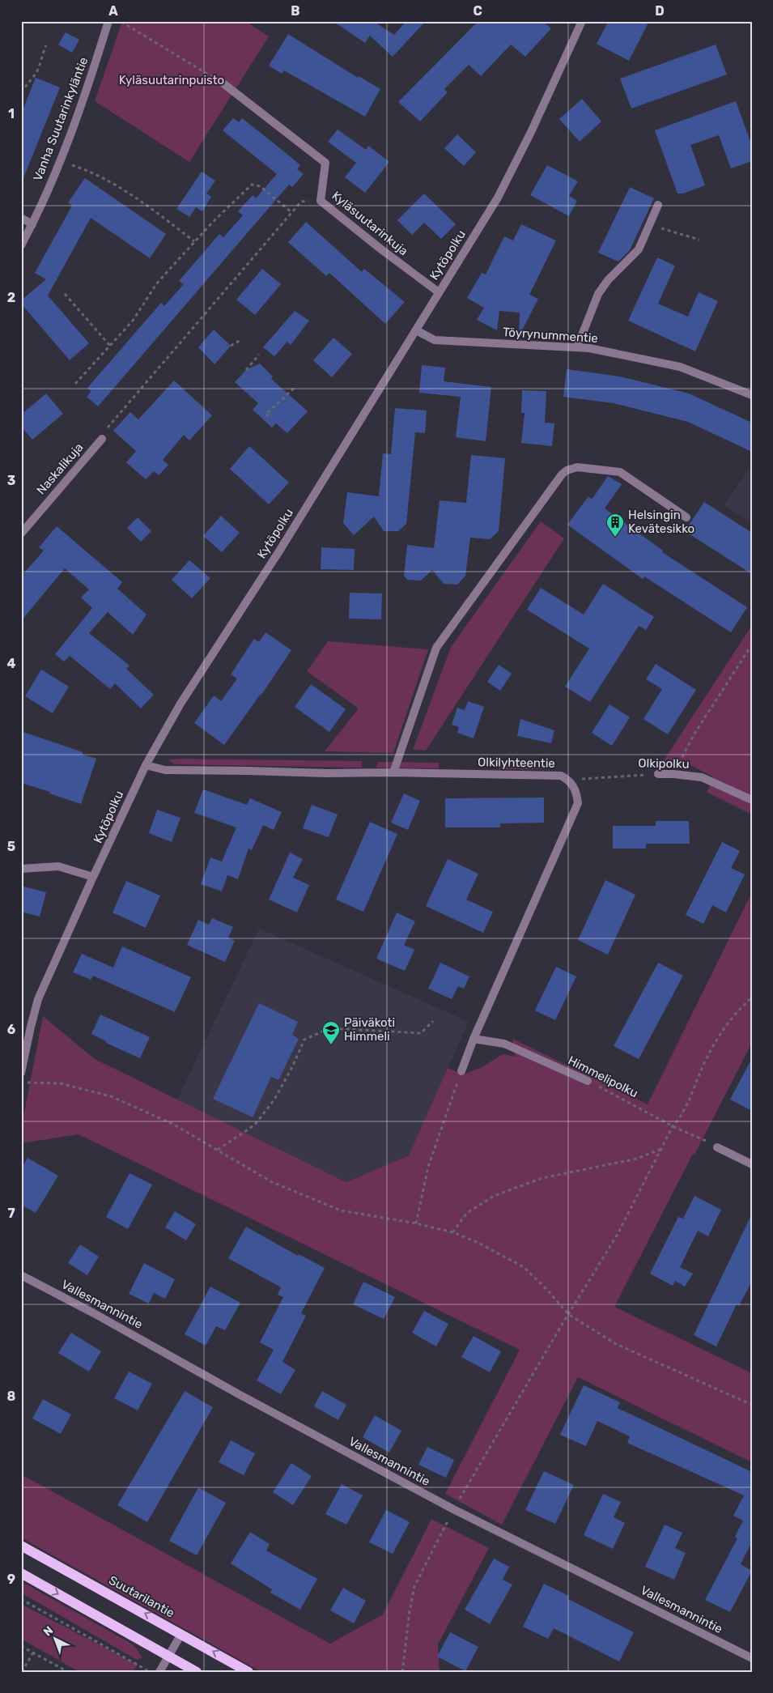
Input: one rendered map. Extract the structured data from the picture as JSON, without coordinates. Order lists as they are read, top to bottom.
{
  "streets": {
    "main road": ["Suutarilantie"],
    "street": [
      "Vanha Suutarinkyläntie",
      "Kyläsuutarinkuja",
      "Kytöpolku",
      "Töyrynummentie",
      "Naskalikuja",
      "Olkilyhteentie",
      "Olkipolku",
      "Himmelipolku",
      "Vallesmannintie"
    ]
  },
  "crossings": [
    ["Kyläsuutarinkuja", "Kytöpolku"],
    ["Kytöpolku", "Töyrynummentie"],
    ["Kytöpolku", "Olkilyhteentie"],
    ["Olkilyhteentie", "Olkipolku"]
  ],
  "parks": ["Kyläsuutarinpuisto"],
  "places": {
    "building": ["Helsingin Kevätesikko"],
    "school or university": ["Päiväkoti Himmeli"]
  },
  "north": "top left",
  "grid": {
    "columns": [
      "A",
      "B",
      "C",
      "D"
    ],
    "rows": [
      "1",
      "2",
      "3",
      "4",
      "5",
      "6",
      "7",
      "8",
      "9"
    ]
  }
}
